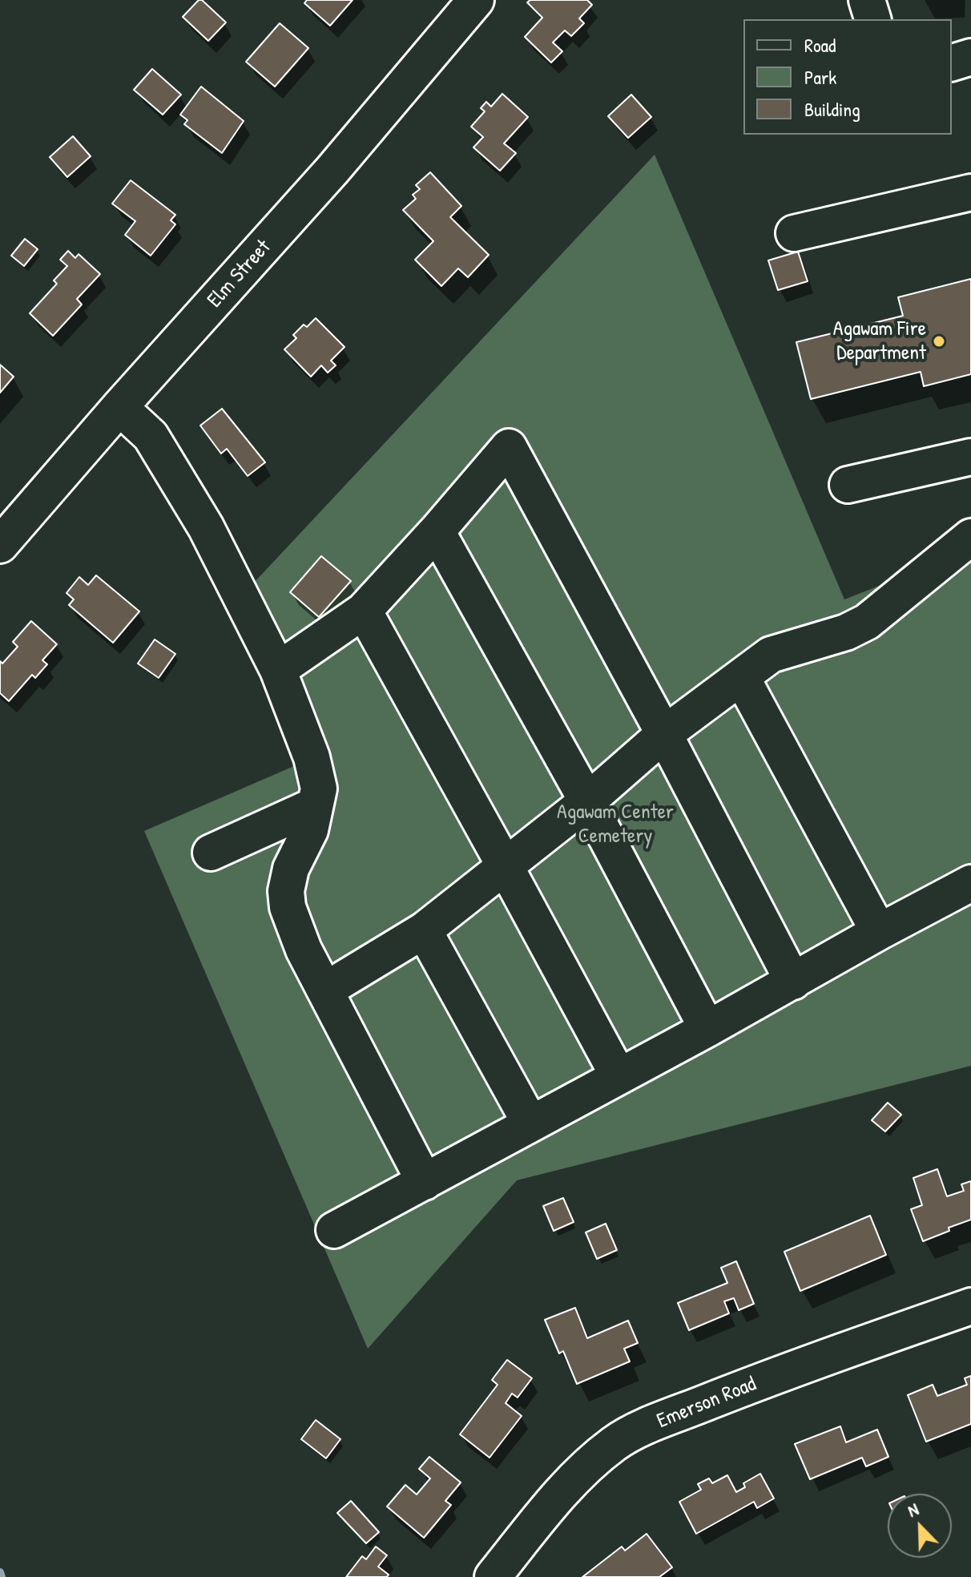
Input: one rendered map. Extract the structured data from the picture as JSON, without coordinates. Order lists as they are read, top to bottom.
{
  "streets": {
    "street": ["Elm Street", "Emerson Road"]
  },
  "parks": ["Agawam Center Cemetery"],
  "places": ["Agawam Fire Department"],
  "legend": ["Road", "Park", "Building"],
  "north": "top left"
}
